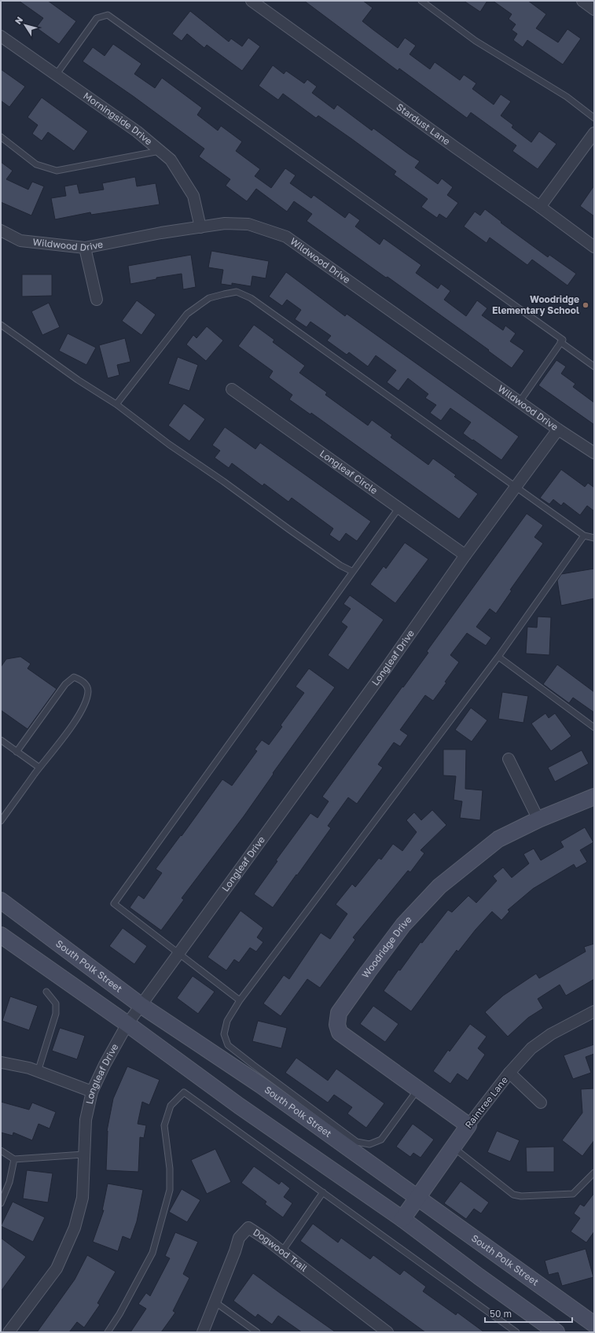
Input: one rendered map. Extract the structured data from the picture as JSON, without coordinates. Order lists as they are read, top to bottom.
{
  "streets": {
    "main road": ["Woodridge Drive", "South Polk Street", "Raintree Lane"],
    "street": [
      "Morningside Drive",
      "Stardust Lane",
      "Wildwood Drive",
      "Longleaf Circle",
      "Longleaf Drive",
      "Dogwood Trail"
    ]
  },
  "crossings": [
    ["Morningside Drive", "Wildwood Drive"],
    ["Wildwood Drive", "Longleaf Drive"],
    ["Longleaf Circle", "Longleaf Drive"],
    ["Longleaf Drive", "South Polk Street"],
    ["Woodridge Drive", "Raintree Lane"],
    ["South Polk Street", "Raintree Lane"]
  ],
  "places": ["Woodridge Elementary School"],
  "scale_bar": "50 m",
  "north": "top left"
}
